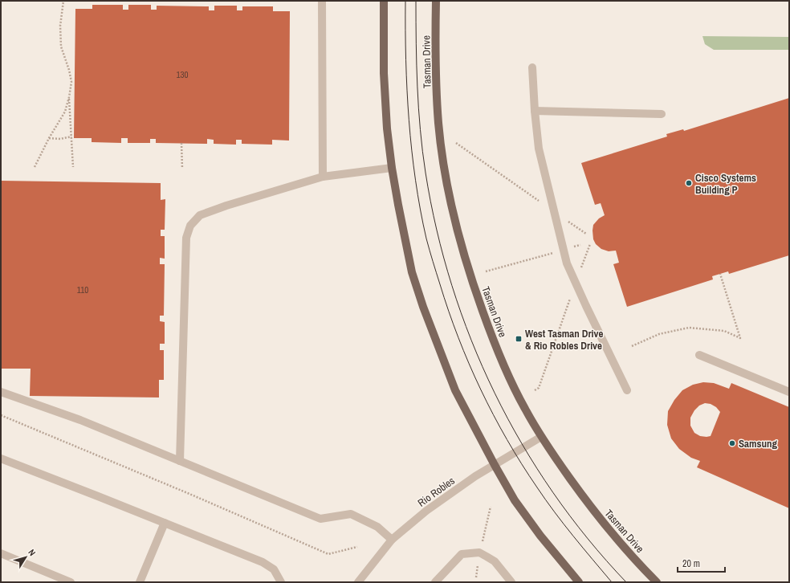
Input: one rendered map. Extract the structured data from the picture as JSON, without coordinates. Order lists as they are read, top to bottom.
{
  "streets": {
    "main road": ["Tasman Drive"],
    "street": ["Rio Robles"]
  },
  "crossings": [
    ["Tasman Drive", "Rio Robles"]
  ],
  "places": {
    "other": ["Cisco Systems Building P", "Samsung"],
    "transit": ["West Tasman Drive & Rio Robles Drive"]
  },
  "house_numbers": ["130", "110"],
  "scale_bar": "20 m",
  "north": "top right"
}
